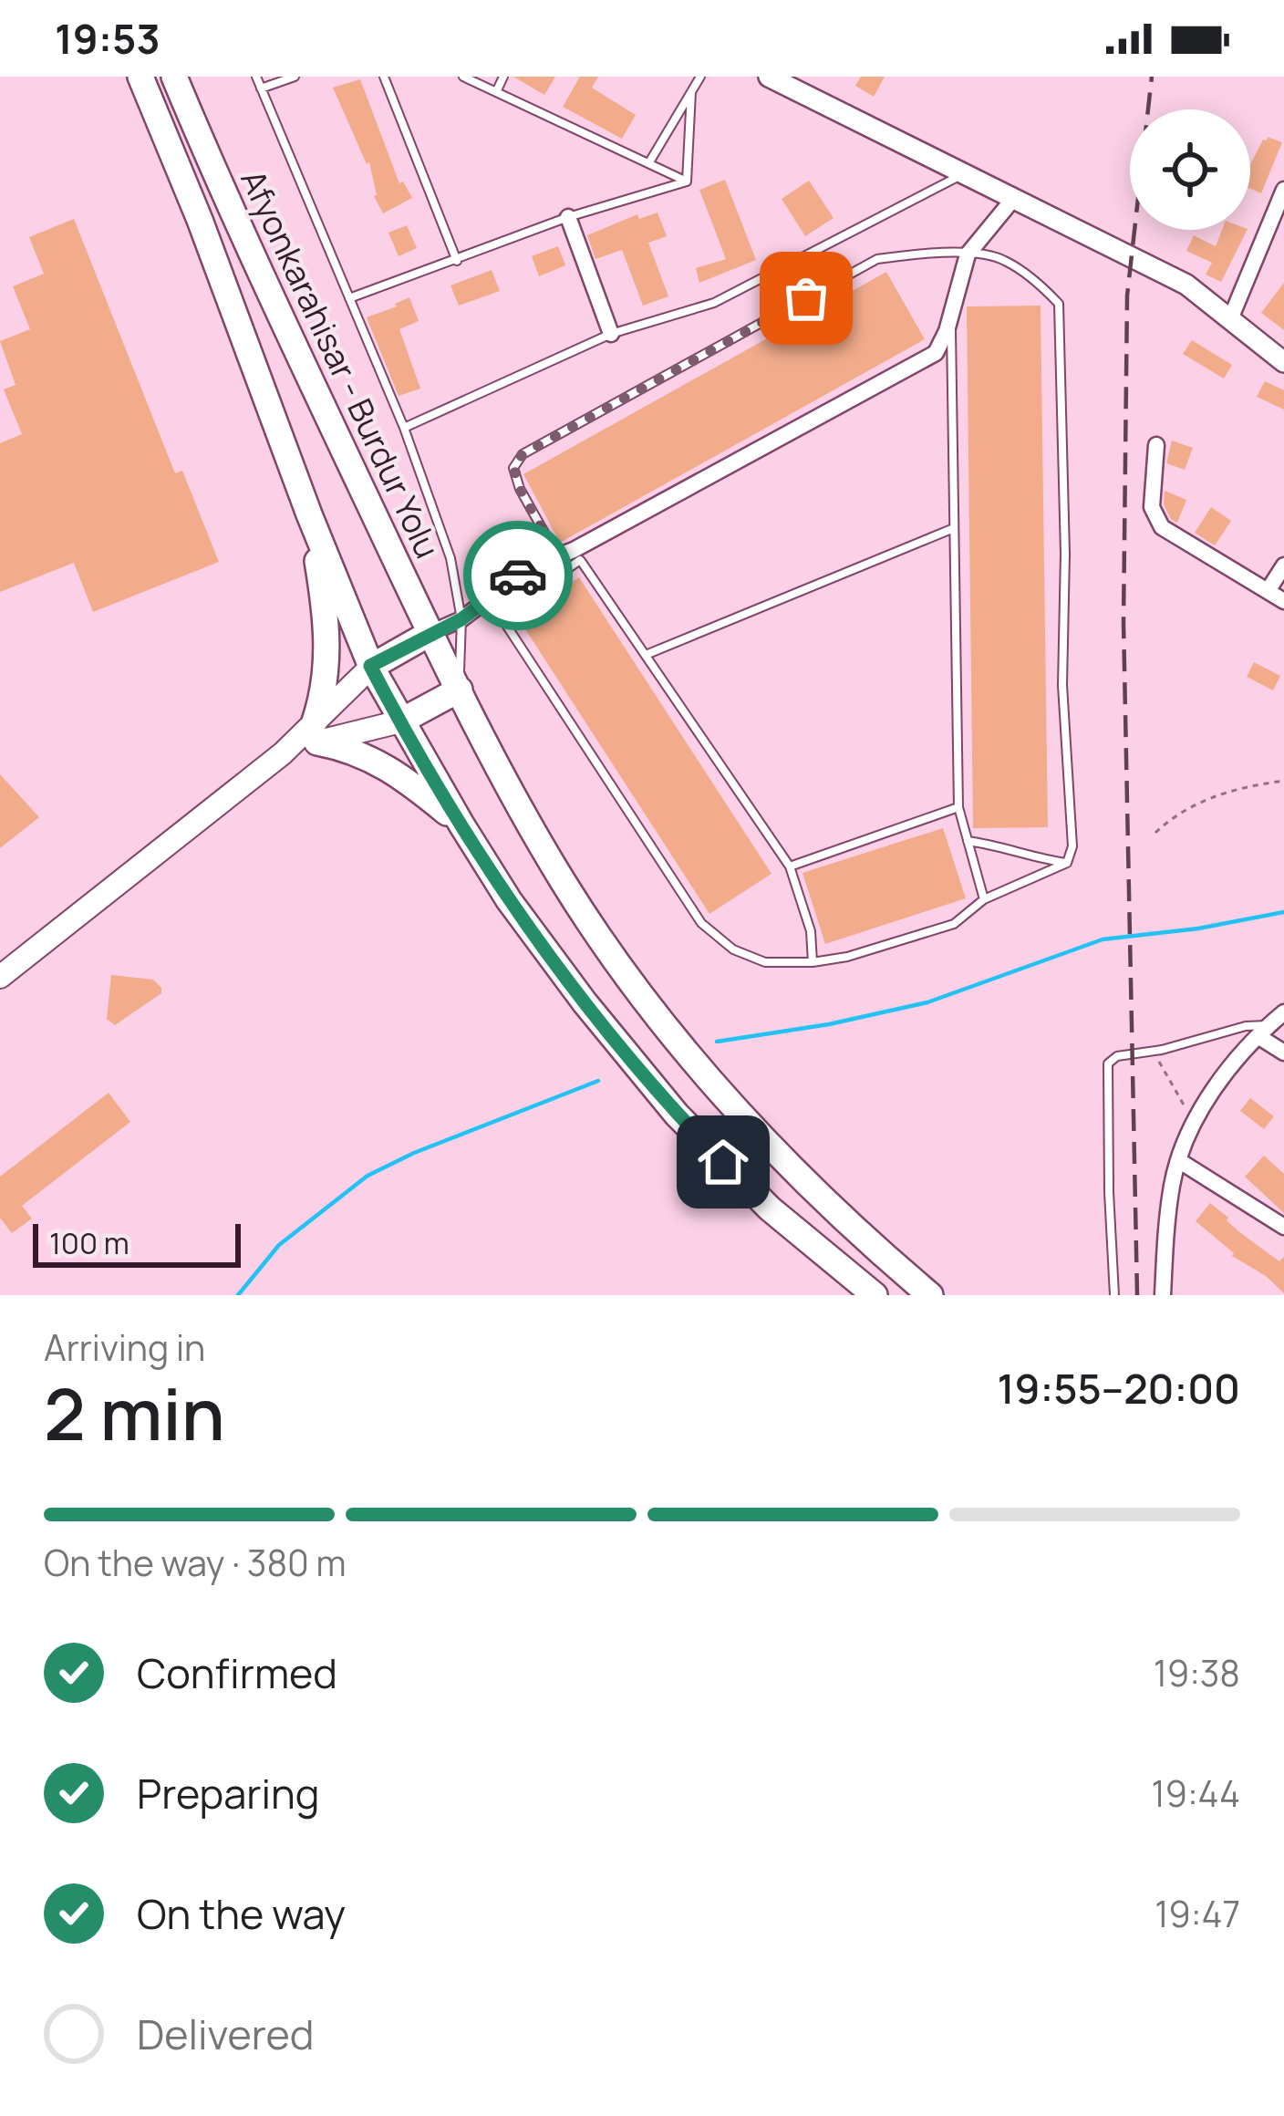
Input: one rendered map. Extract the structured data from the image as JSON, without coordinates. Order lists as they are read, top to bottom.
{
  "streets": {
    "highway": ["Afyonkarahisar - Burdur Yolu"]
  },
  "scale_bar": "100 m",
  "page": {
    "status": "19:53",
    "scale": "100 m",
    "heading": ["2 min", "Arriving in", "19:55–20:00"],
    "bar": "On the way · 380 m",
    "list": [
      ["Confirmed", "19:38"],
      ["Preparing", "19:44"],
      ["On the way", "19:47"],
      "Delivered"
    ]
  }
}
